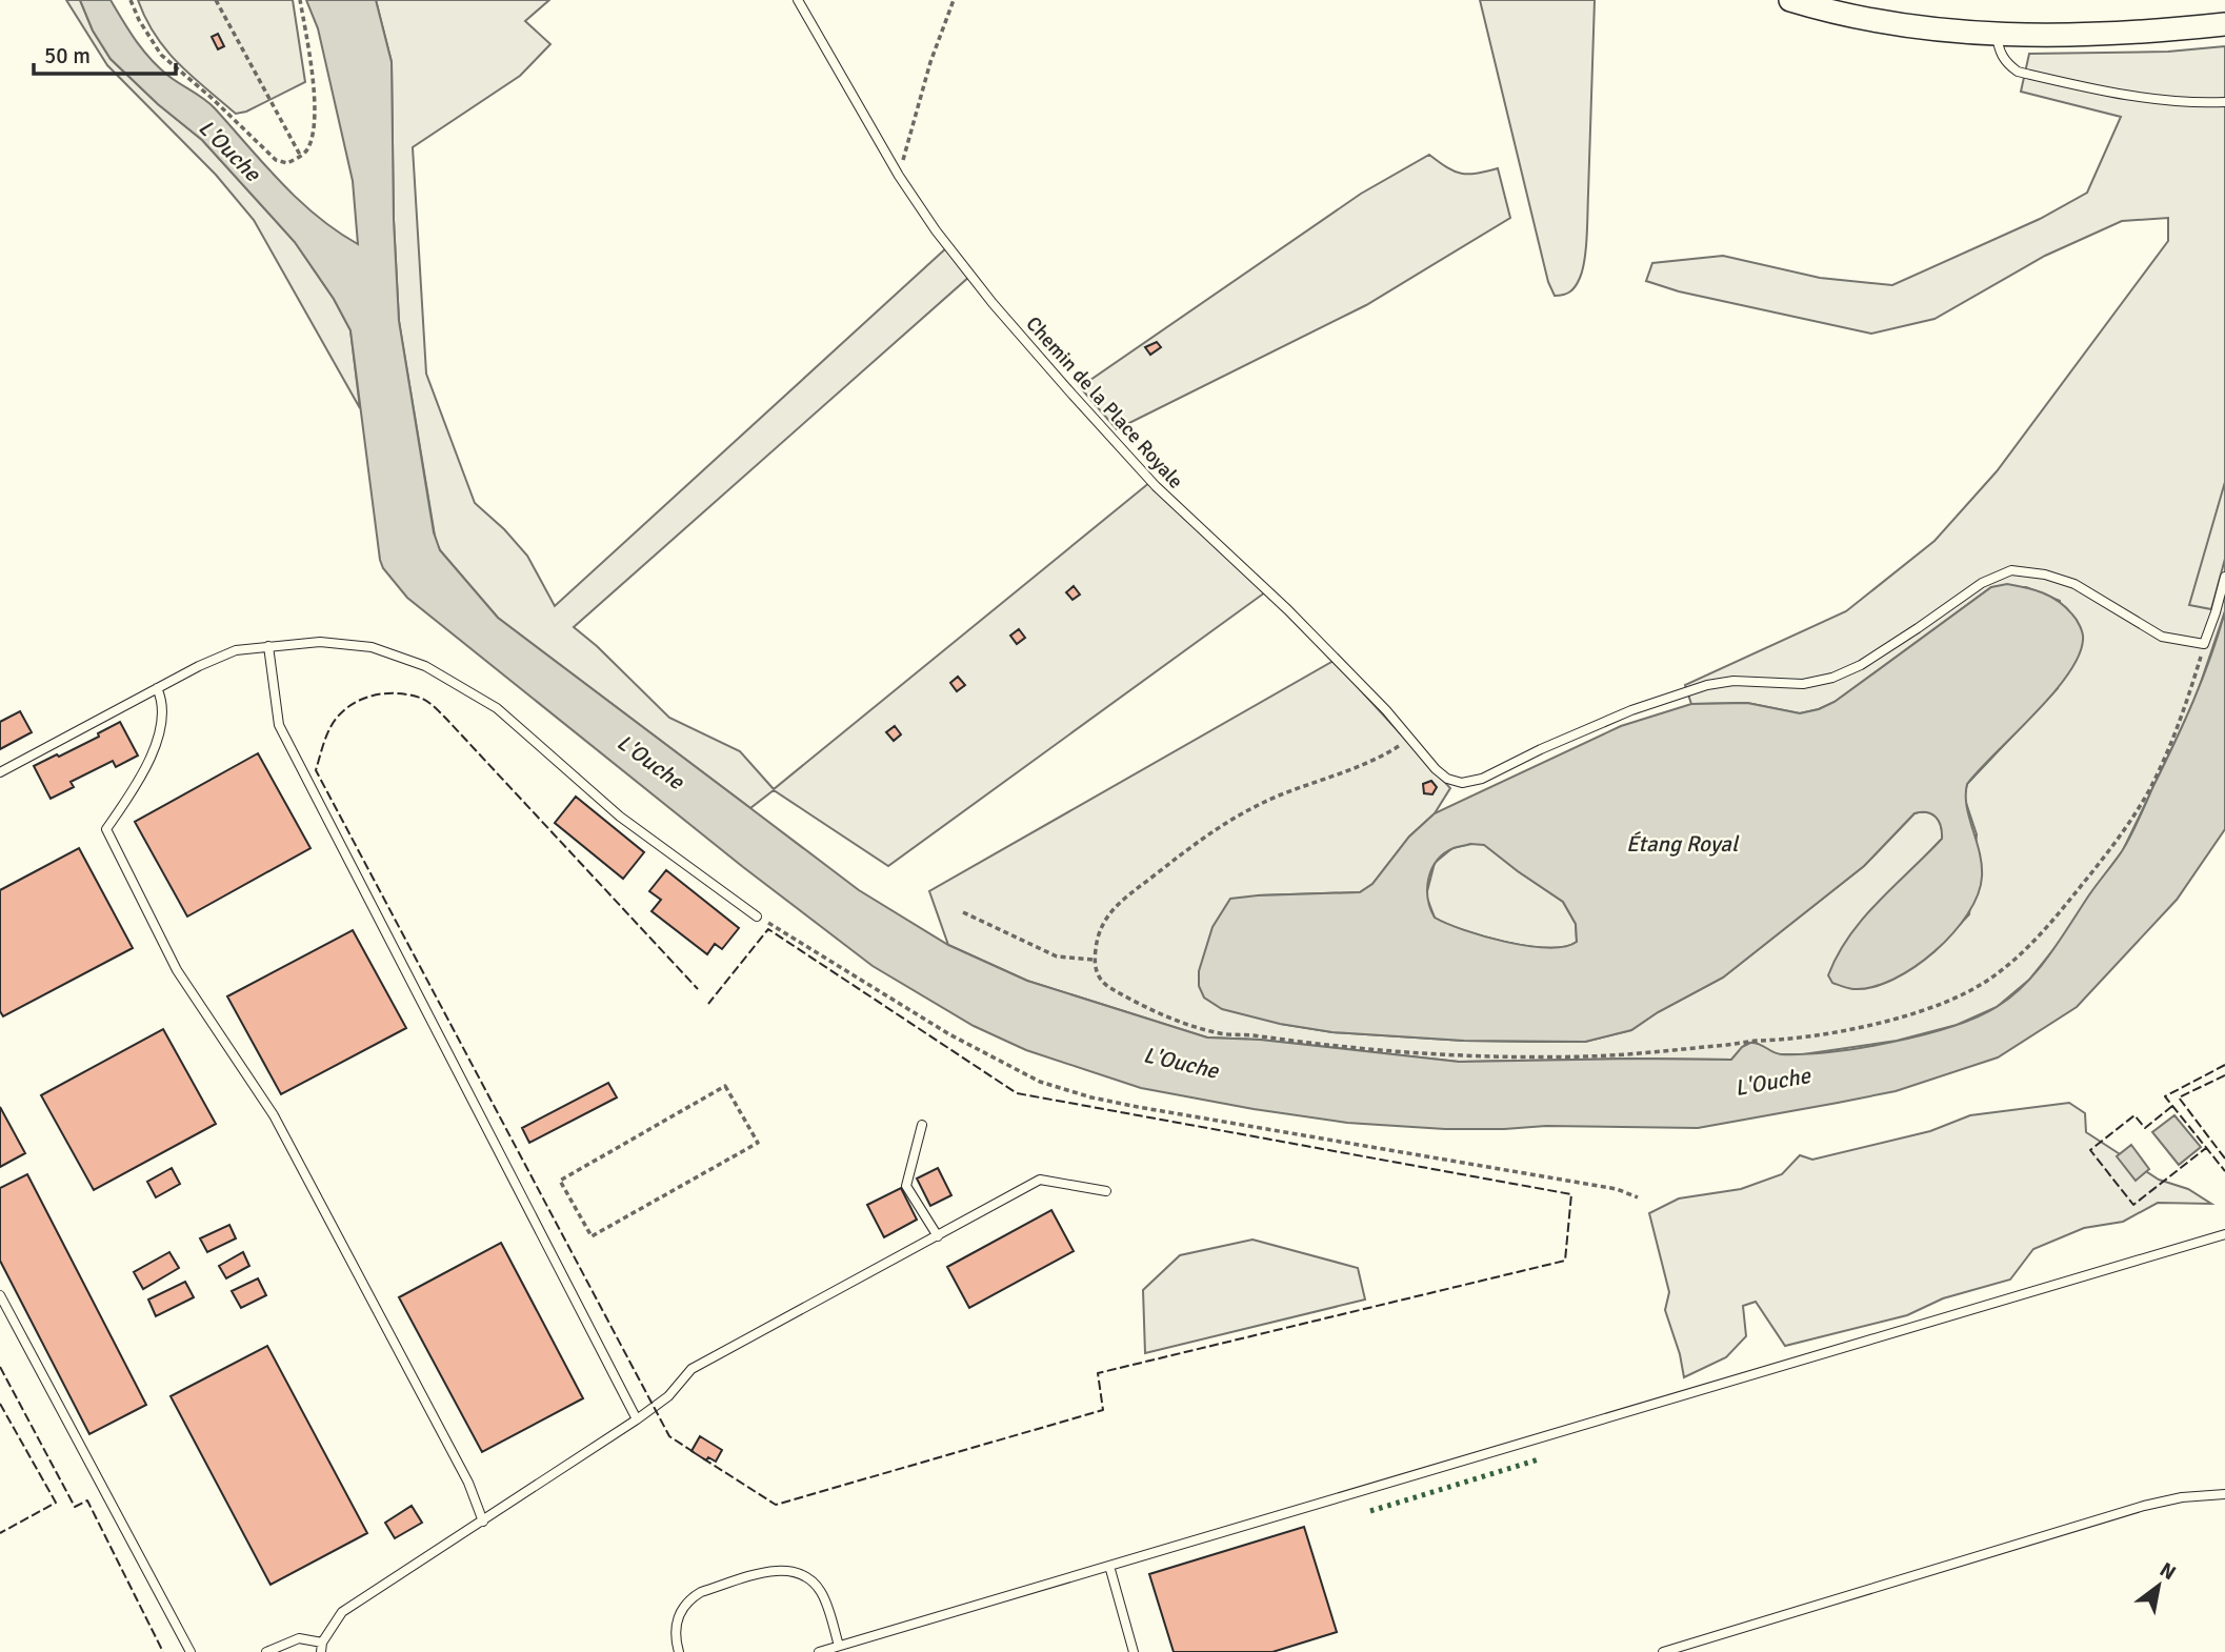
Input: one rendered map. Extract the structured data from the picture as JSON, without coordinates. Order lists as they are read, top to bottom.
{
  "streets": {
    "lane": ["Chemin de la Place Royale"]
  },
  "water": ["L'Ouche", "Étang Royal"],
  "scale_bar": "50 m",
  "north": "top right"
}
